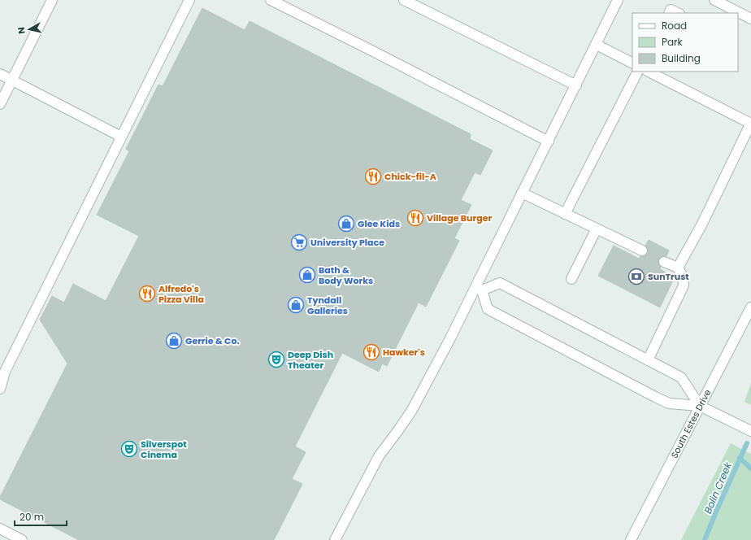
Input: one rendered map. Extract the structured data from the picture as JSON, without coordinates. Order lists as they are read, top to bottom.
{
  "streets": {
    "main road": ["South Estes Drive"]
  },
  "water": ["Bolin Creek"],
  "places": {
    "restaurant": [
      "Chick-fil-A",
      "Village Burger",
      "Alfredo's Pizza Villa",
      "Hawker's"
    ],
    "shop": [
      "Glee Kids",
      "Bath & Body Works",
      "Tyndall Galleries",
      "Gerrie & Co."
    ],
    "supermarket": ["University Place"],
    "bank": ["SunTrust"],
    "theatre": ["Deep Dish Theater", "Silverspot Cinema"]
  },
  "legend": ["Road", "Park", "Building"],
  "scale_bar": "20 m",
  "north": "left"
}
